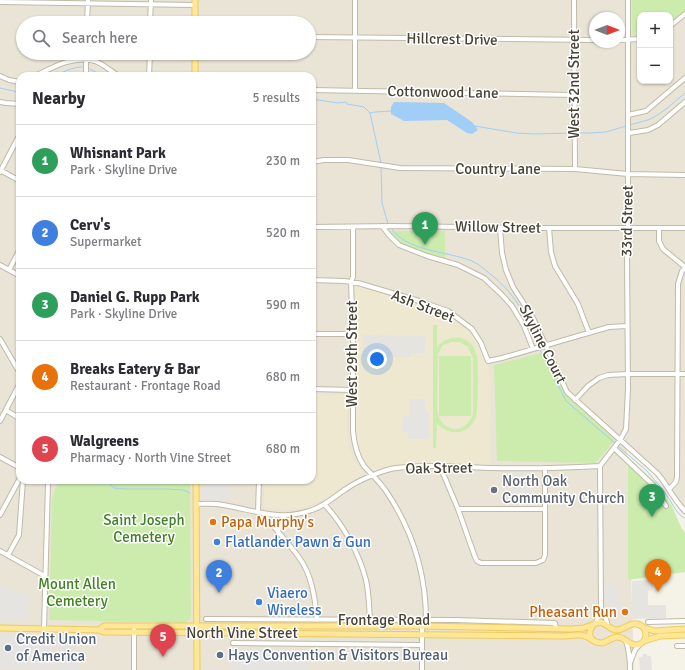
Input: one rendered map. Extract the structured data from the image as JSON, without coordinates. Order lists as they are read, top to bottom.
{
  "streets": {
    "main road": ["North Vine Street"],
    "street": [
      "Hillcrest Drive",
      "West 32nd Street",
      "Cottonwood Lane",
      "Country Lane",
      "33rd Street",
      "Willow Street",
      "Ash Street",
      "Skyline Court",
      "West 29th Street",
      "Oak Street",
      "Frontage Road"
    ]
  },
  "crossings": [
    ["Hillcrest Drive", "West 32nd Street"],
    ["West 32nd Street", "Cottonwood Lane"],
    ["West 32nd Street", "Country Lane"],
    ["Country Lane", "33rd Street"],
    ["33rd Street", "Willow Street"],
    ["33rd Street", "Ash Street"],
    ["33rd Street", "Skyline Court"],
    ["33rd Street", "Oak Street"],
    ["Willow Street", "Skyline Court"],
    ["Willow Street", "West 29th Street"],
    ["Ash Street", "Skyline Court"],
    ["Ash Street", "West 29th Street"],
    ["West 29th Street", "Oak Street"],
    ["West 29th Street", "Frontage Road"],
    ["Frontage Road", "North Vine Street"]
  ],
  "parks": ["Saint Joseph Cemetery", "Mount Allen Cemetery"],
  "places": [
    "North Oak Community Church",
    "Papa Murphy's",
    "Flatlander Pawn & Gun",
    "Viaero Wireless",
    "Pheasant Run",
    "Credit Union of America",
    "Hays Convention & Visitors Bureau"
  ],
  "north": "right",
  "page": {
    "map_buttons": ["+", "−"],
    "search": "Search here",
    "heading": ["Nearby", "5 results"],
    "list": [
      {
        "mark": "1",
        "name": "Whisnant Park",
        "note": "Park · Skyline Drive",
        "value": "230 m"
      },
      {
        "mark": "2",
        "name": "Cerv's",
        "note": "Supermarket",
        "value": "520 m"
      },
      {
        "mark": "3",
        "name": "Daniel G. Rupp Park",
        "note": "Park · Skyline Drive",
        "value": "590 m"
      },
      {
        "mark": "4",
        "name": "Breaks Eatery & Bar",
        "note": "Restaurant · Frontage Road",
        "value": "680 m"
      },
      {
        "mark": "5",
        "name": "Walgreens",
        "note": "Pharmacy · North Vine Street",
        "value": "680 m"
      }
    ],
    "pins": [
      "1",
      "3",
      "4",
      "2",
      "5"
    ]
  }
}
